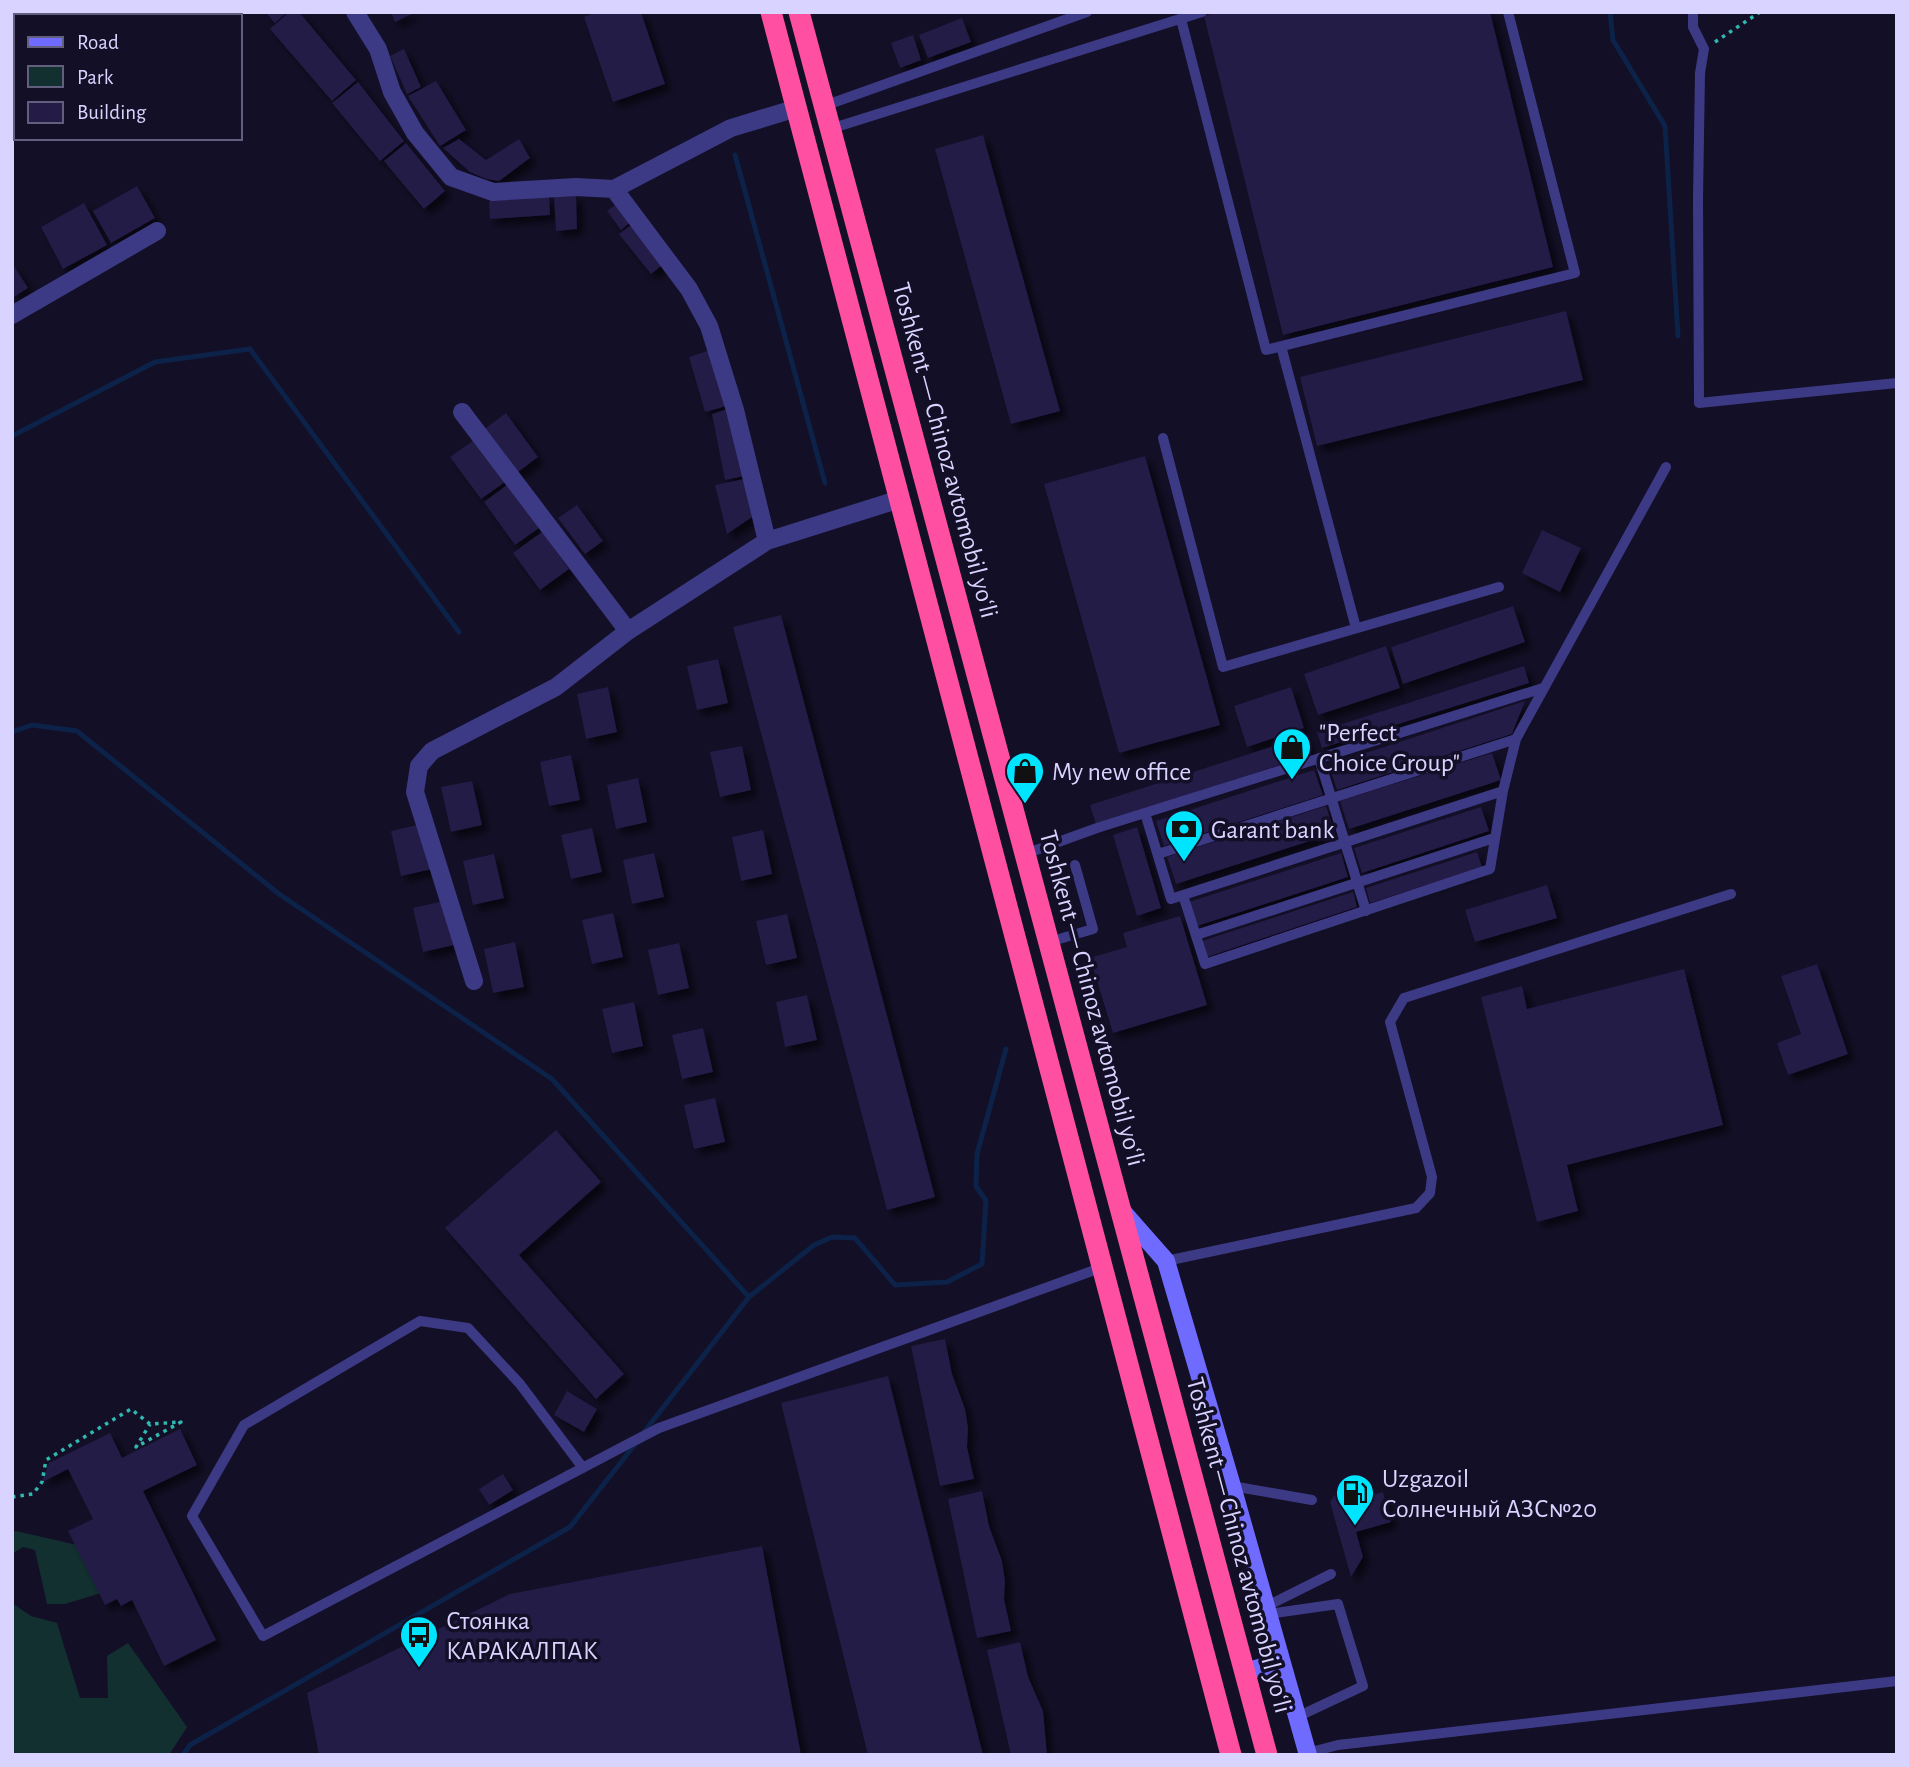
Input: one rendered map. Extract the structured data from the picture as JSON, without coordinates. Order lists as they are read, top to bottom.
{
  "streets": {
    "highway": ["Toshkent — Chinoz avtomobil yoʻli"]
  },
  "places": {
    "shop": ["\"Perfect Choice Group\"", "My new office"],
    "bank": ["Garant bank"],
    "fuel station": ["Uzgazoil Солнечный АЗС№20"],
    "bus stop": ["Стоянка КАРАКАЛПАК"]
  },
  "legend": ["Road", "Park", "Building"]
}
